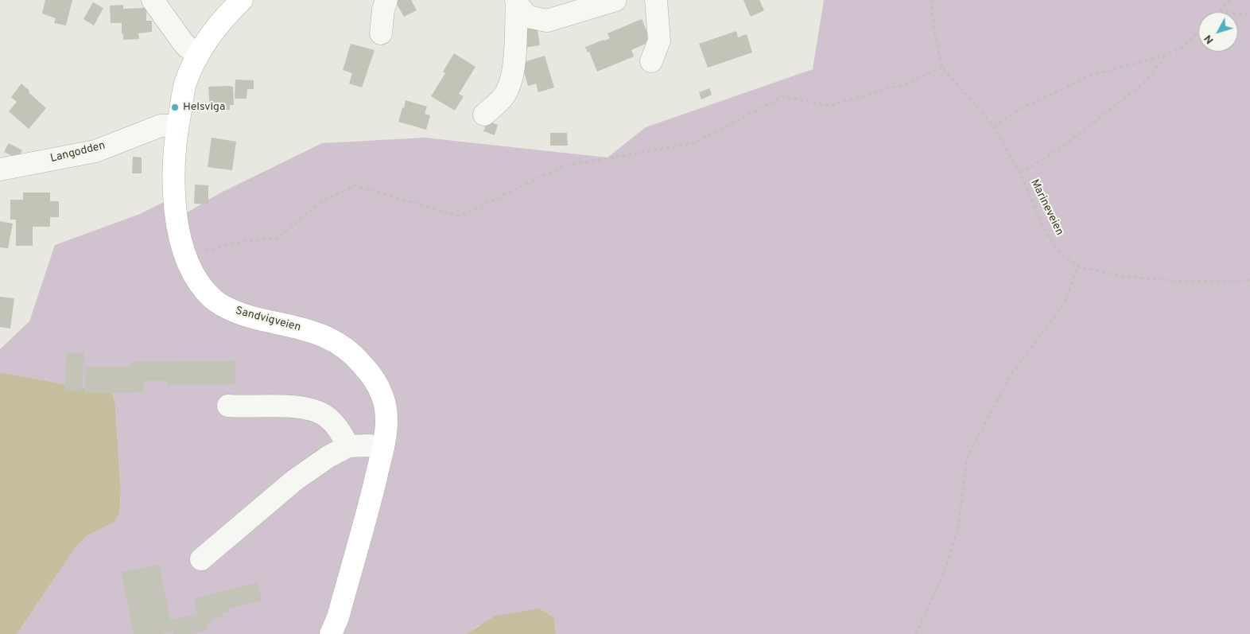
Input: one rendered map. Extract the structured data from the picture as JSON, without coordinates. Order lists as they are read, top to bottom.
{
  "streets": {
    "main road": ["Sandvigveien"],
    "street": ["Langodden"],
    "path": ["Marineveien"]
  },
  "crossings": [
    ["Langodden", "Sandvigveien"]
  ],
  "places": ["Helsviga"],
  "north": "bottom left"
}
